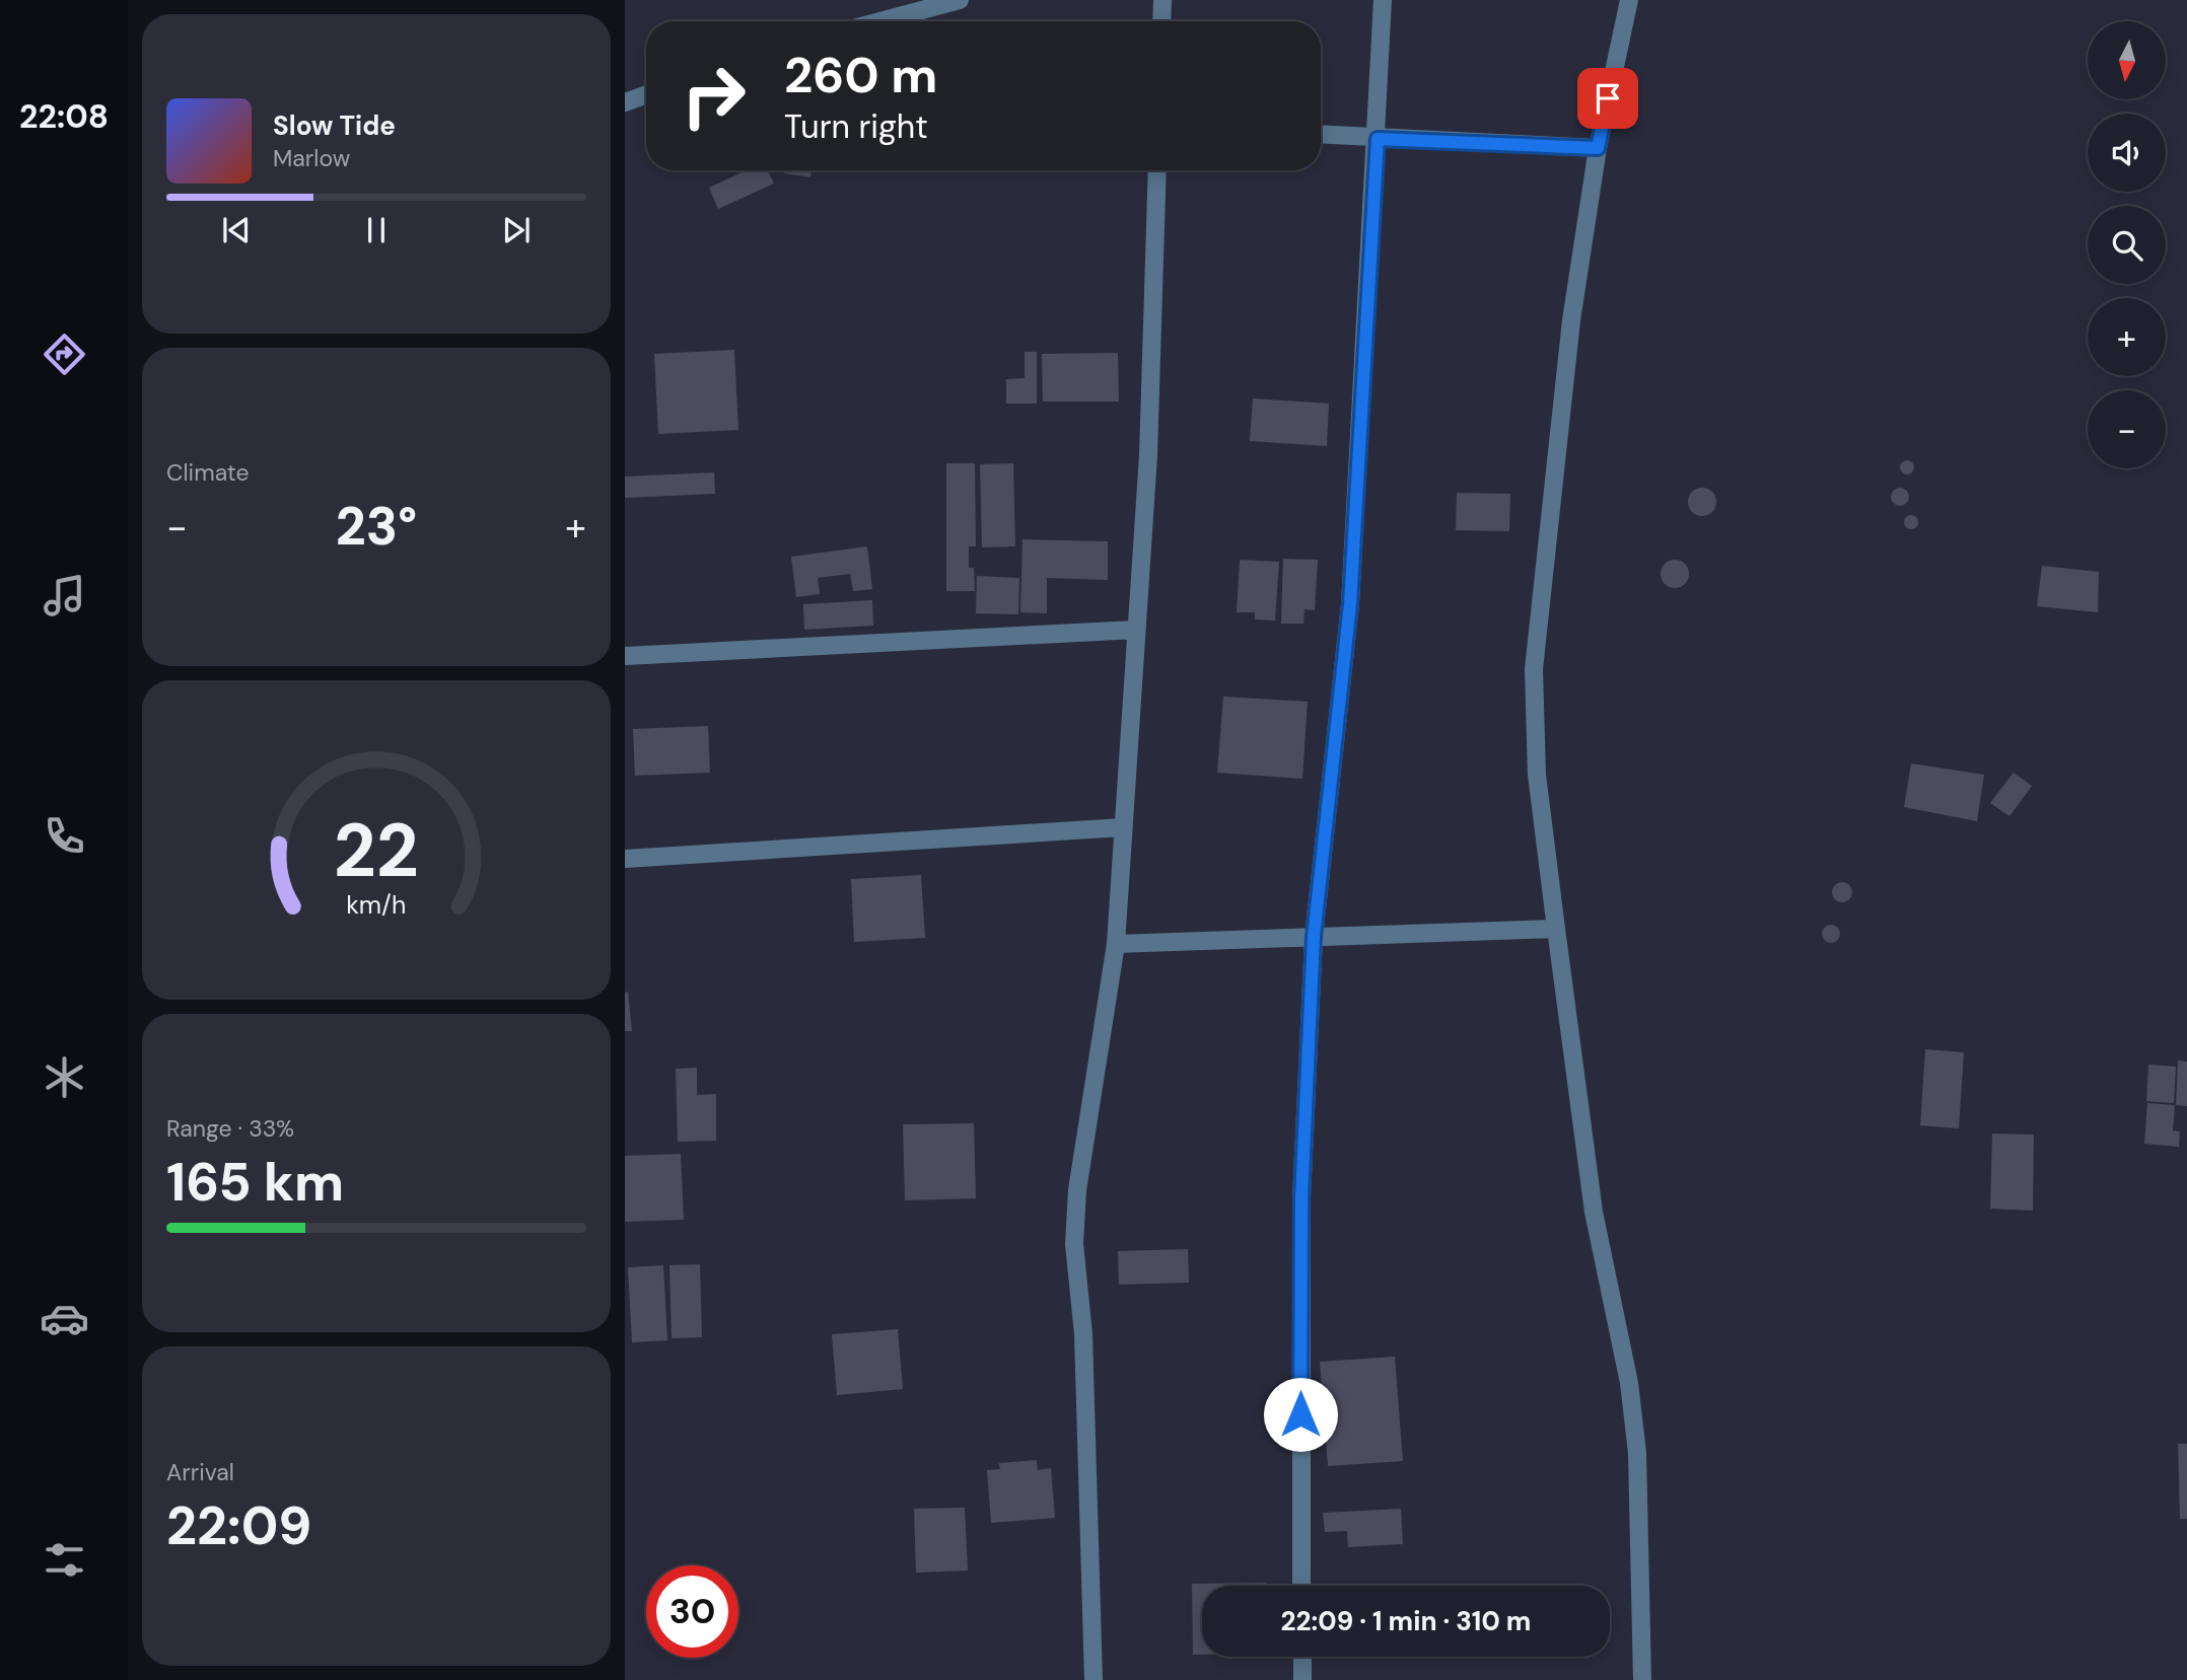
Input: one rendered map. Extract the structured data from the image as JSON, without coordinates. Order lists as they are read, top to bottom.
{
  "north": "bottom",
  "page": {
    "tabs": "22:08",
    "map_buttons": ["+", "−"],
    "turn": ["260 m", "Turn right"],
    "song": ["Slow Tide", "Marlow"],
    "tile": [
      "Climate",
      ["Range · 33%", "165 km"],
      ["Arrival", "22:09"]
    ],
    "heat": ["−", "23°", "+"],
    "limit": "30",
    "trip": "22:09 · 1 min · 310 m",
    "gauge": ["22", "km/h"]
  }
}
